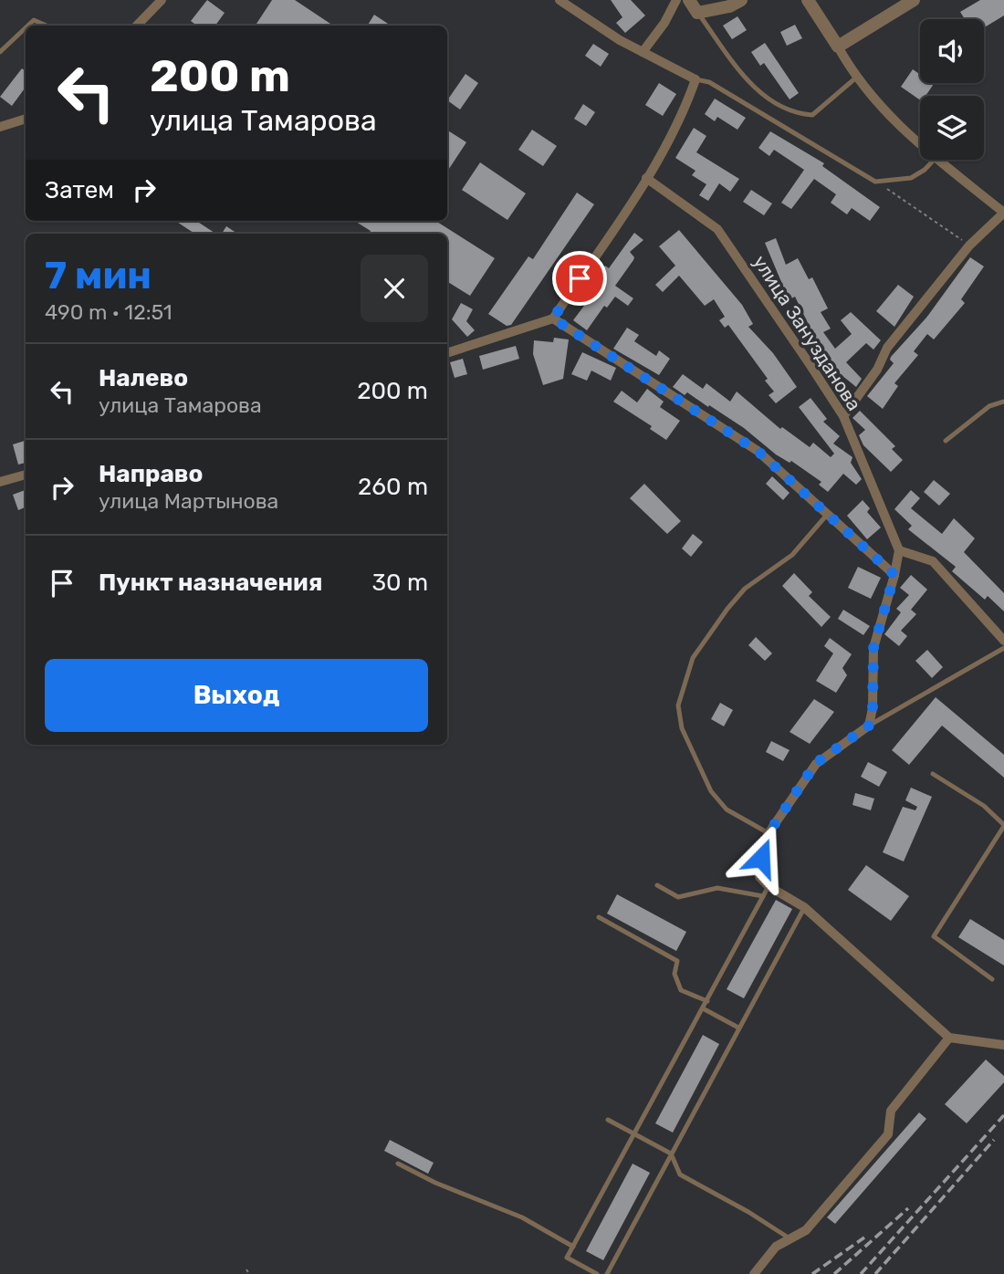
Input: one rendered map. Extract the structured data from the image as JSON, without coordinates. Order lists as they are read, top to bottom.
{
  "streets": {
    "street": ["улица Занузданова"]
  },
  "page": {
    "turn": ["200 m", "улица Тамарова"],
    "then": "Затем",
    "heading": ["7 мин", "490 m · 12:51"],
    "list": [
      {
        "name": "Налево",
        "note": "улица Тамарова",
        "value": "200 m"
      },
      {
        "name": "Направо",
        "note": "улица Мартынова",
        "value": "260 m"
      },
      {
        "name": "Пункт назначения",
        "value": "30 m"
      }
    ],
    "buttons": "Выход"
  }
}
